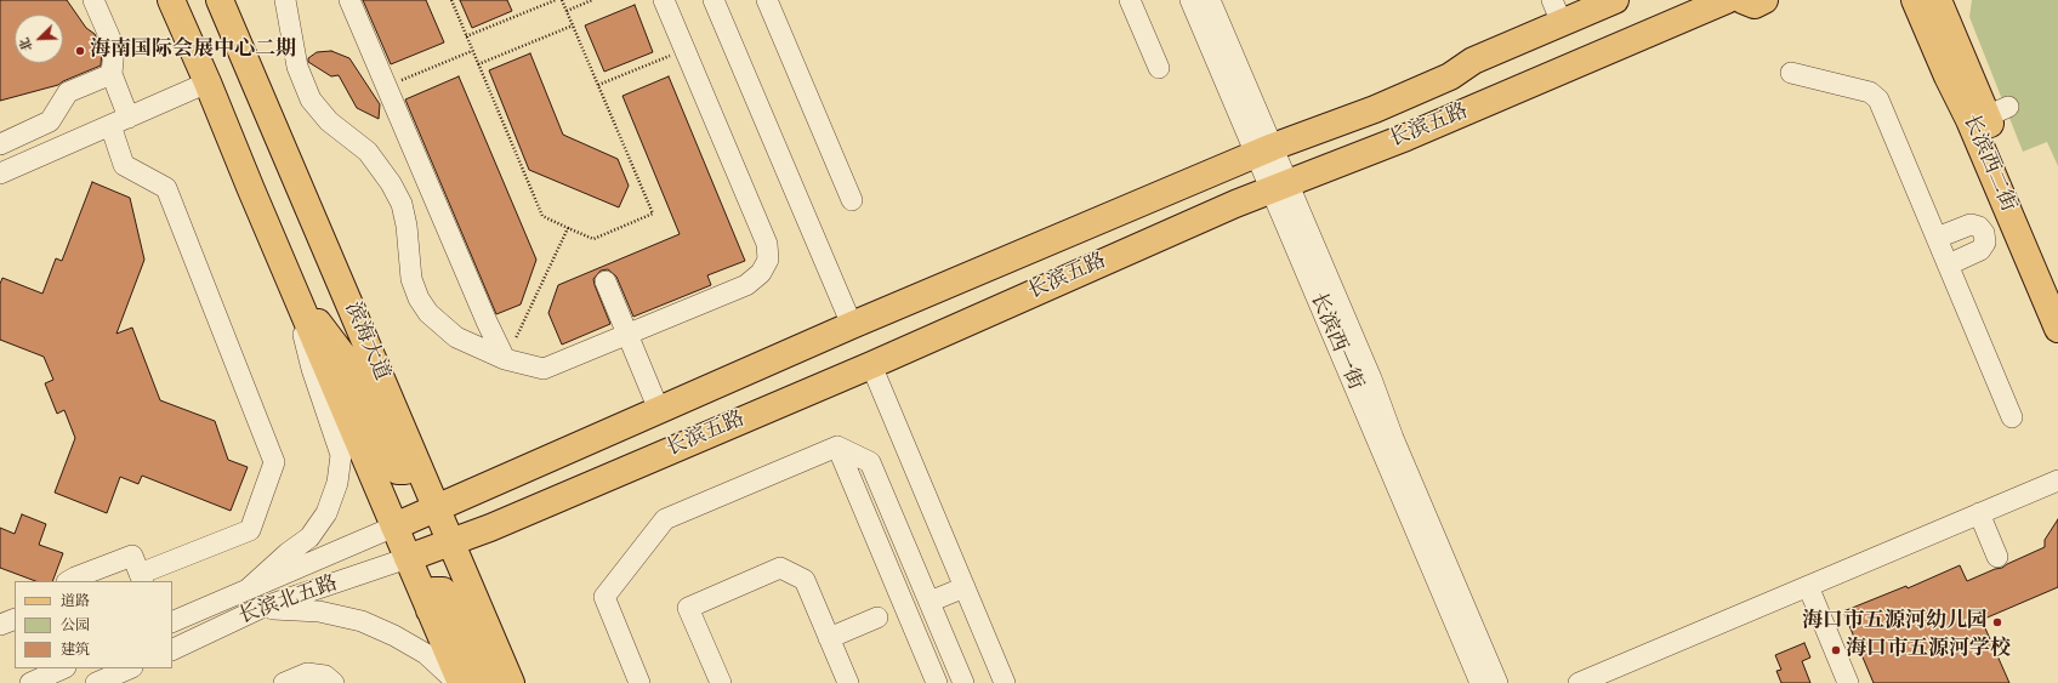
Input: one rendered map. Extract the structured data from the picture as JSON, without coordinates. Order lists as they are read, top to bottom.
{
  "streets": {
    "main road": ["长滨五路", "长滨西二街", "滨海大道"],
    "street": ["长滨西一街", "长滨北五路"]
  },
  "crossings": [
    ["长滨五路", "滨海大道"],
    ["长滨五路", "长滨西一街"],
    ["长滨五路", "长滨北五路"]
  ],
  "places": ["海南国际会展中心二期", "海口市五源河幼儿园", "海口市五源河学校"],
  "legend": ["道路", "公园", "建筑"],
  "north": "bottom left"
}
